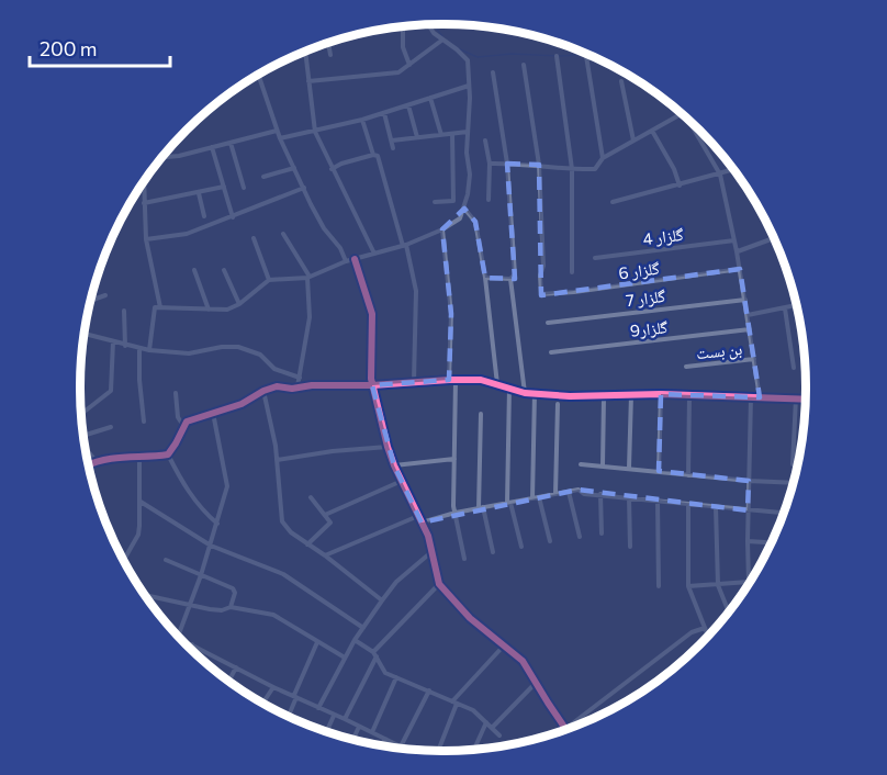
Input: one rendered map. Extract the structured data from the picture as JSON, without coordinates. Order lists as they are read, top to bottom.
{
  "streets": {
    "street": [
      "گلزار 4",
      "گلزار 6",
      "گلزار 7",
      "گلزار9",
      "بن بست"
    ]
  },
  "scale_bar": "200 m"
}
